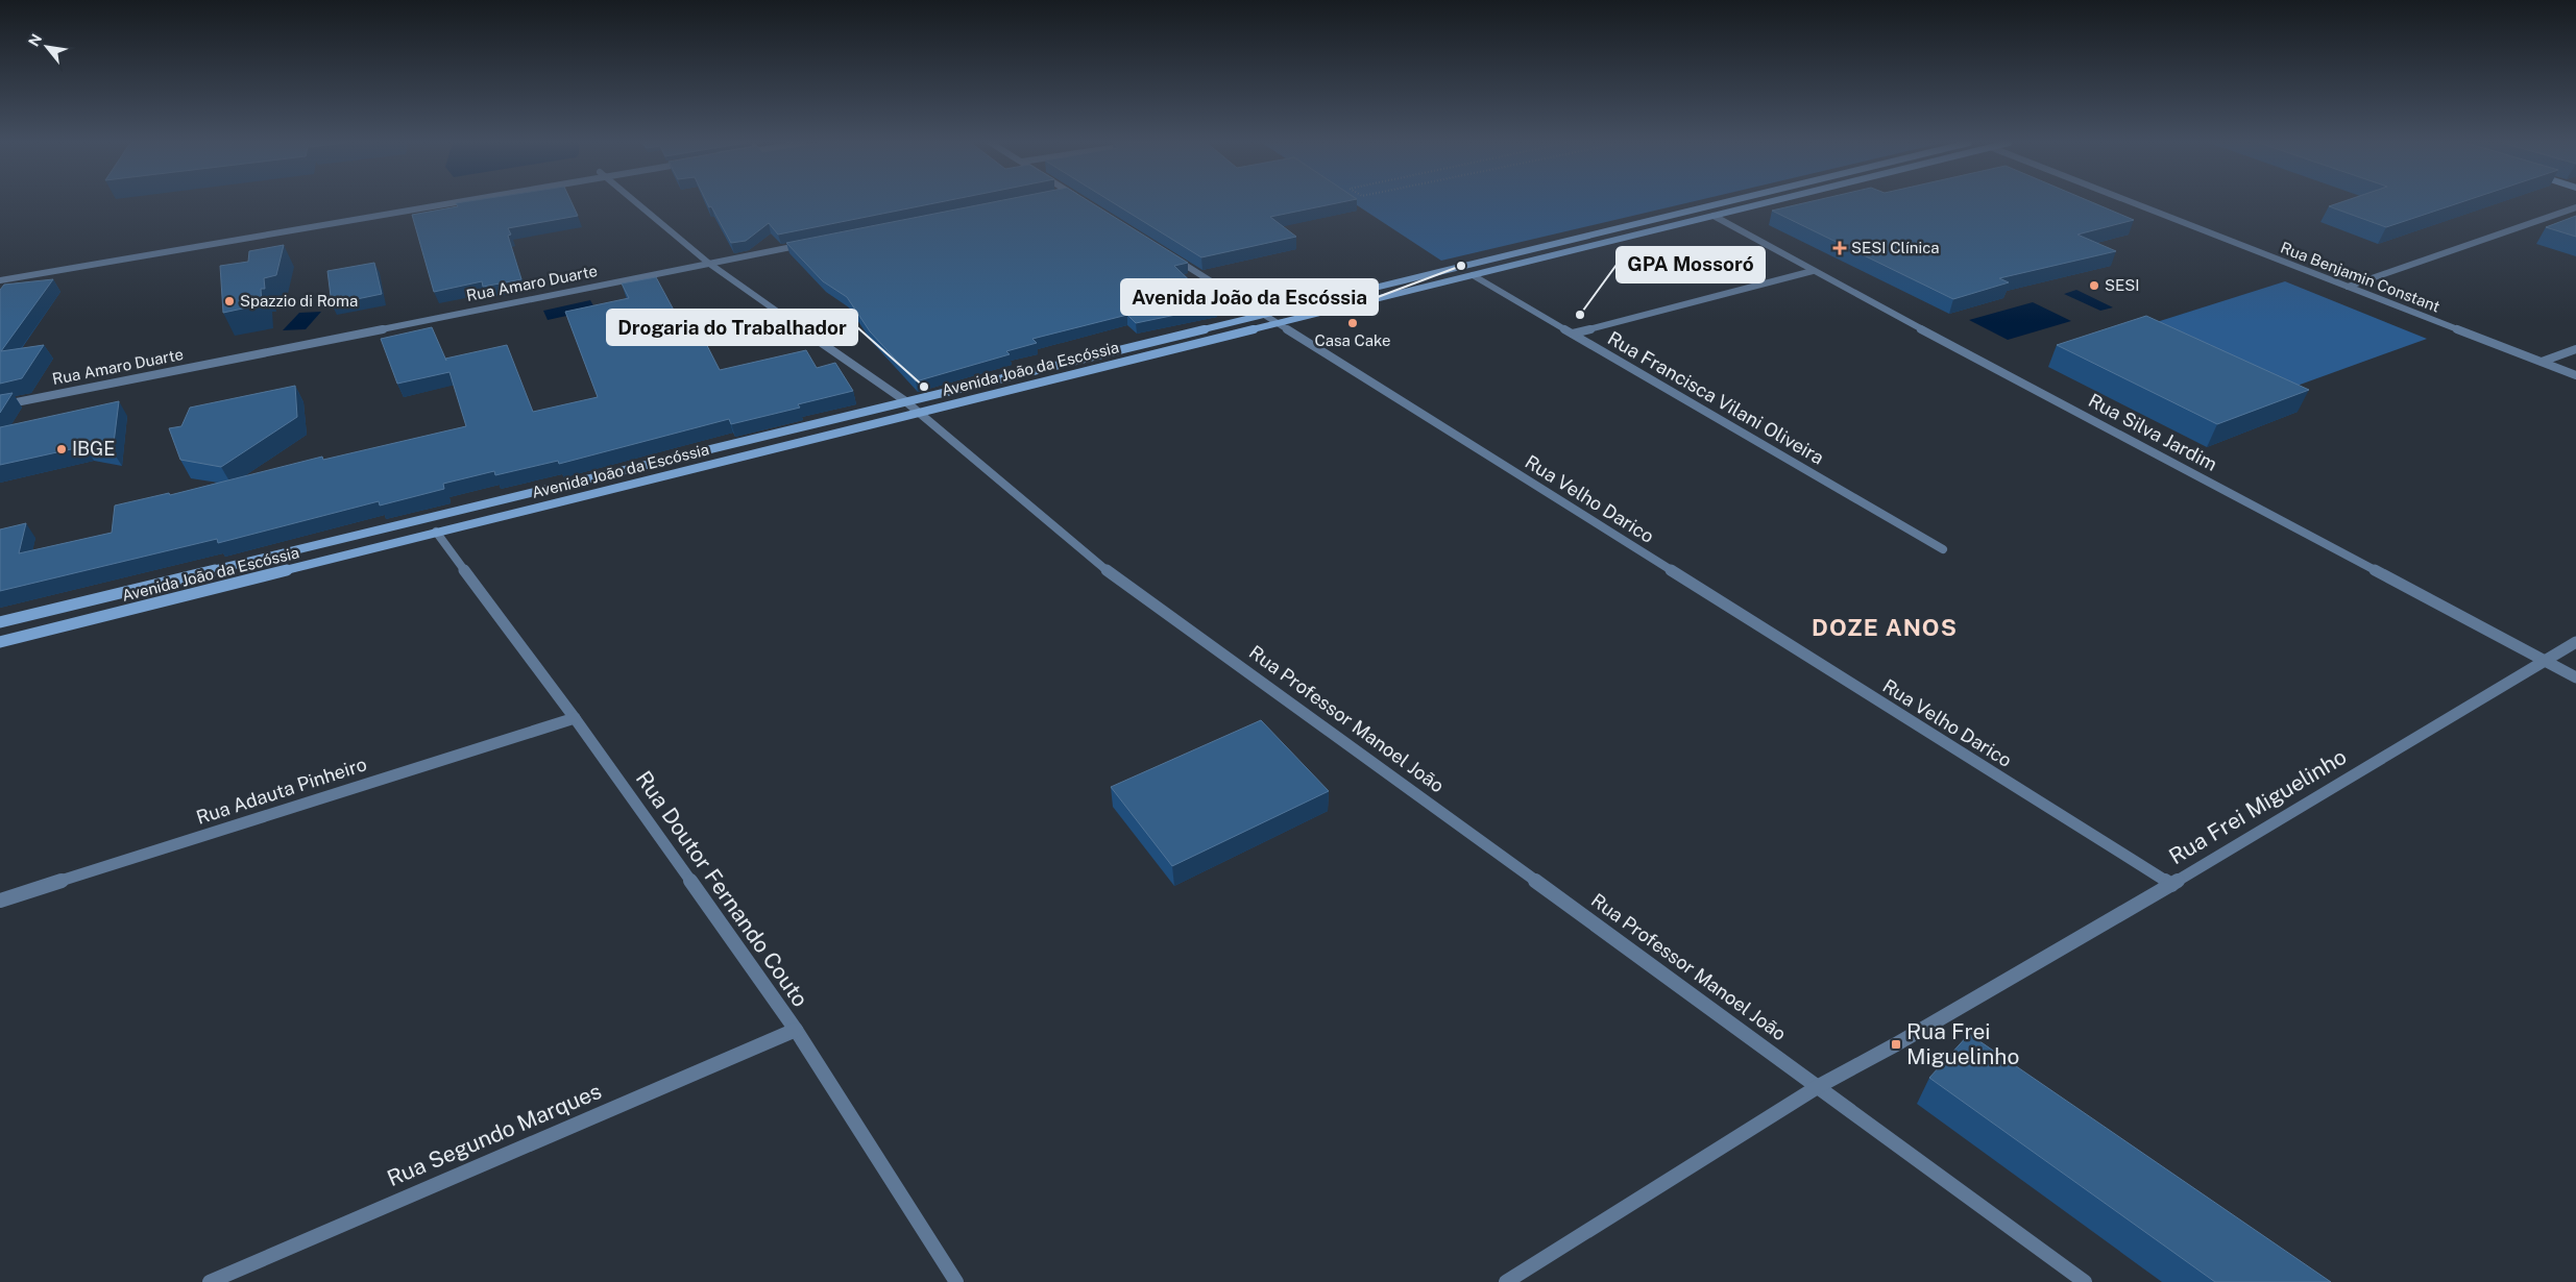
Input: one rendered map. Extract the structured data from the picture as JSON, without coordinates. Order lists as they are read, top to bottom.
{
  "streets": {
    "main road": ["Avenida João da Escóssia"],
    "street": [
      "Rua Benjamin Constant",
      "Rua Amaro Duarte",
      "Rua Francisca Vilani Oliveira",
      "Rua Silva Jardim",
      "Rua Velho Darico",
      "Rua Professor Manoel João",
      "Rua Adauta Pinheiro",
      "Rua Frei Miguelinho",
      "Rua Doutor Fernando Couto",
      "Rua Segundo Marques"
    ]
  },
  "crossings": [
    ["Rua Amaro Duarte", "Rua Professor Manoel João"],
    ["Avenida João da Escóssia", "Rua Francisca Vilani Oliveira"],
    ["Avenida João da Escóssia", "Rua Silva Jardim"],
    ["Avenida João da Escóssia", "Rua Velho Darico"],
    ["Avenida João da Escóssia", "Rua Professor Manoel João"],
    ["Avenida João da Escóssia", "Rua Doutor Fernando Couto"],
    ["Rua Silva Jardim", "Rua Frei Miguelinho"],
    ["Rua Velho Darico", "Rua Frei Miguelinho"],
    ["Rua Professor Manoel João", "Rua Frei Miguelinho"],
    ["Rua Adauta Pinheiro", "Rua Doutor Fernando Couto"],
    ["Rua Doutor Fernando Couto", "Rua Segundo Marques"]
  ],
  "districts": ["DOZE ANOS"],
  "places": {
    "health": ["SESI Clínica"],
    "other": [
      "Avenida João da Escóssia",
      "SESI",
      "Spazzio di Roma",
      "GPA Mossoró",
      "Casa Cake",
      "Drogaria do Trabalhador",
      "IBGE"
    ],
    "transit": ["Rua Frei Miguelinho"]
  },
  "north": "top left"
}
